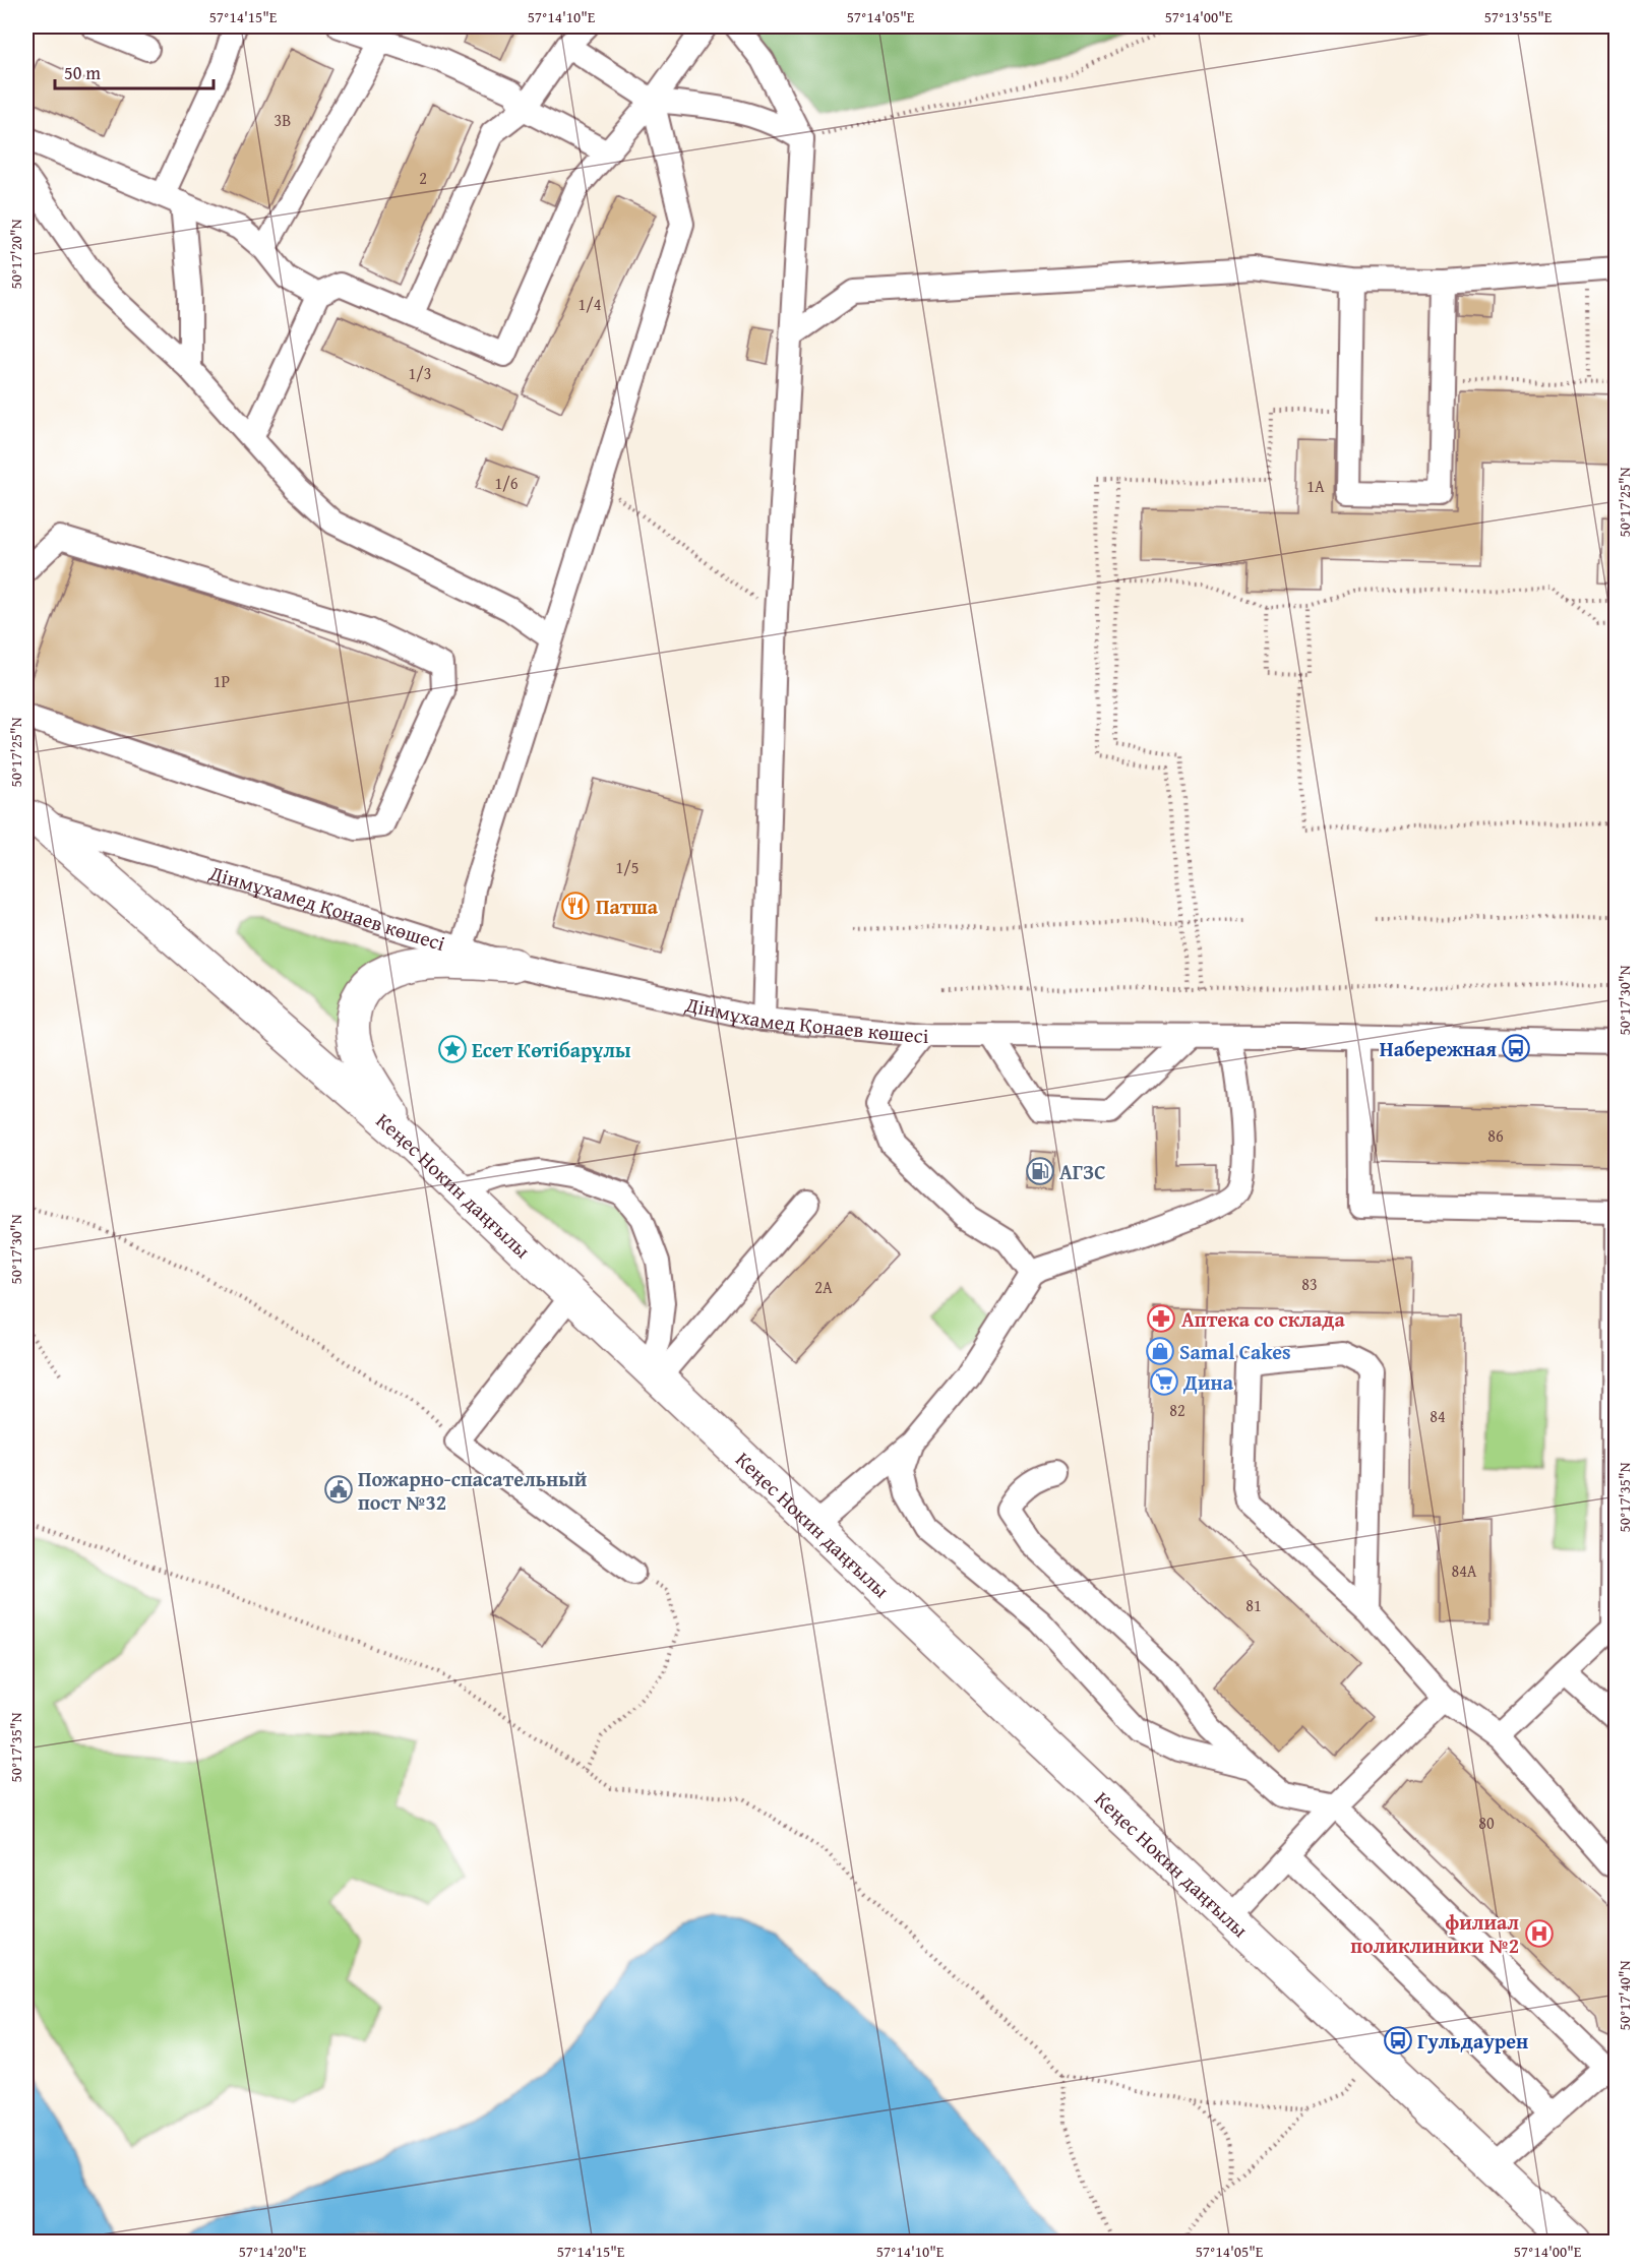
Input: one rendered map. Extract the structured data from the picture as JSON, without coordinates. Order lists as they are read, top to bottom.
{
  "streets": {
    "highway": ["Кеңес Нокин даңғылы"],
    "street": ["Дінмұхамед Қонаев көшесі"]
  },
  "crossings": [
    ["Дінмұхамед Қонаев көшесі", "Кеңес Нокин даңғылы"]
  ],
  "places": {
    "restaurant": ["Патша"],
    "bus stop": ["Набережная", "Гульдаурен"],
    "place": ["Есет Көтібарұлы"],
    "fuel station": ["АГЗС"],
    "pharmacy": ["Аптека со склада"],
    "shop": ["Samal Cakes"],
    "supermarket": ["Дина"],
    "public building": ["Пожарно-спасательный пост №32"],
    "hospital": ["филиал поликлиники №2"]
  },
  "house_numbers": [
    "3В",
    "2",
    "1/4",
    "1/3",
    "1/6",
    "1А",
    "1Р",
    "1/5",
    "86",
    "83",
    "2А",
    "82",
    "84",
    "84А",
    "81",
    "80"
  ],
  "scale_bar": "50 m",
  "coordinates": [
    "57°14'15\"E",
    "57°14'10\"E",
    "57°14'05\"E",
    "57°14'00\"E",
    "57°13'55\"E",
    "50°17'20\"N",
    "50°17'25\"N",
    "50°17'30\"N",
    "50°17'35\"N",
    "50°17'40\"N",
    "57°14'20\"E"
  ]
}
